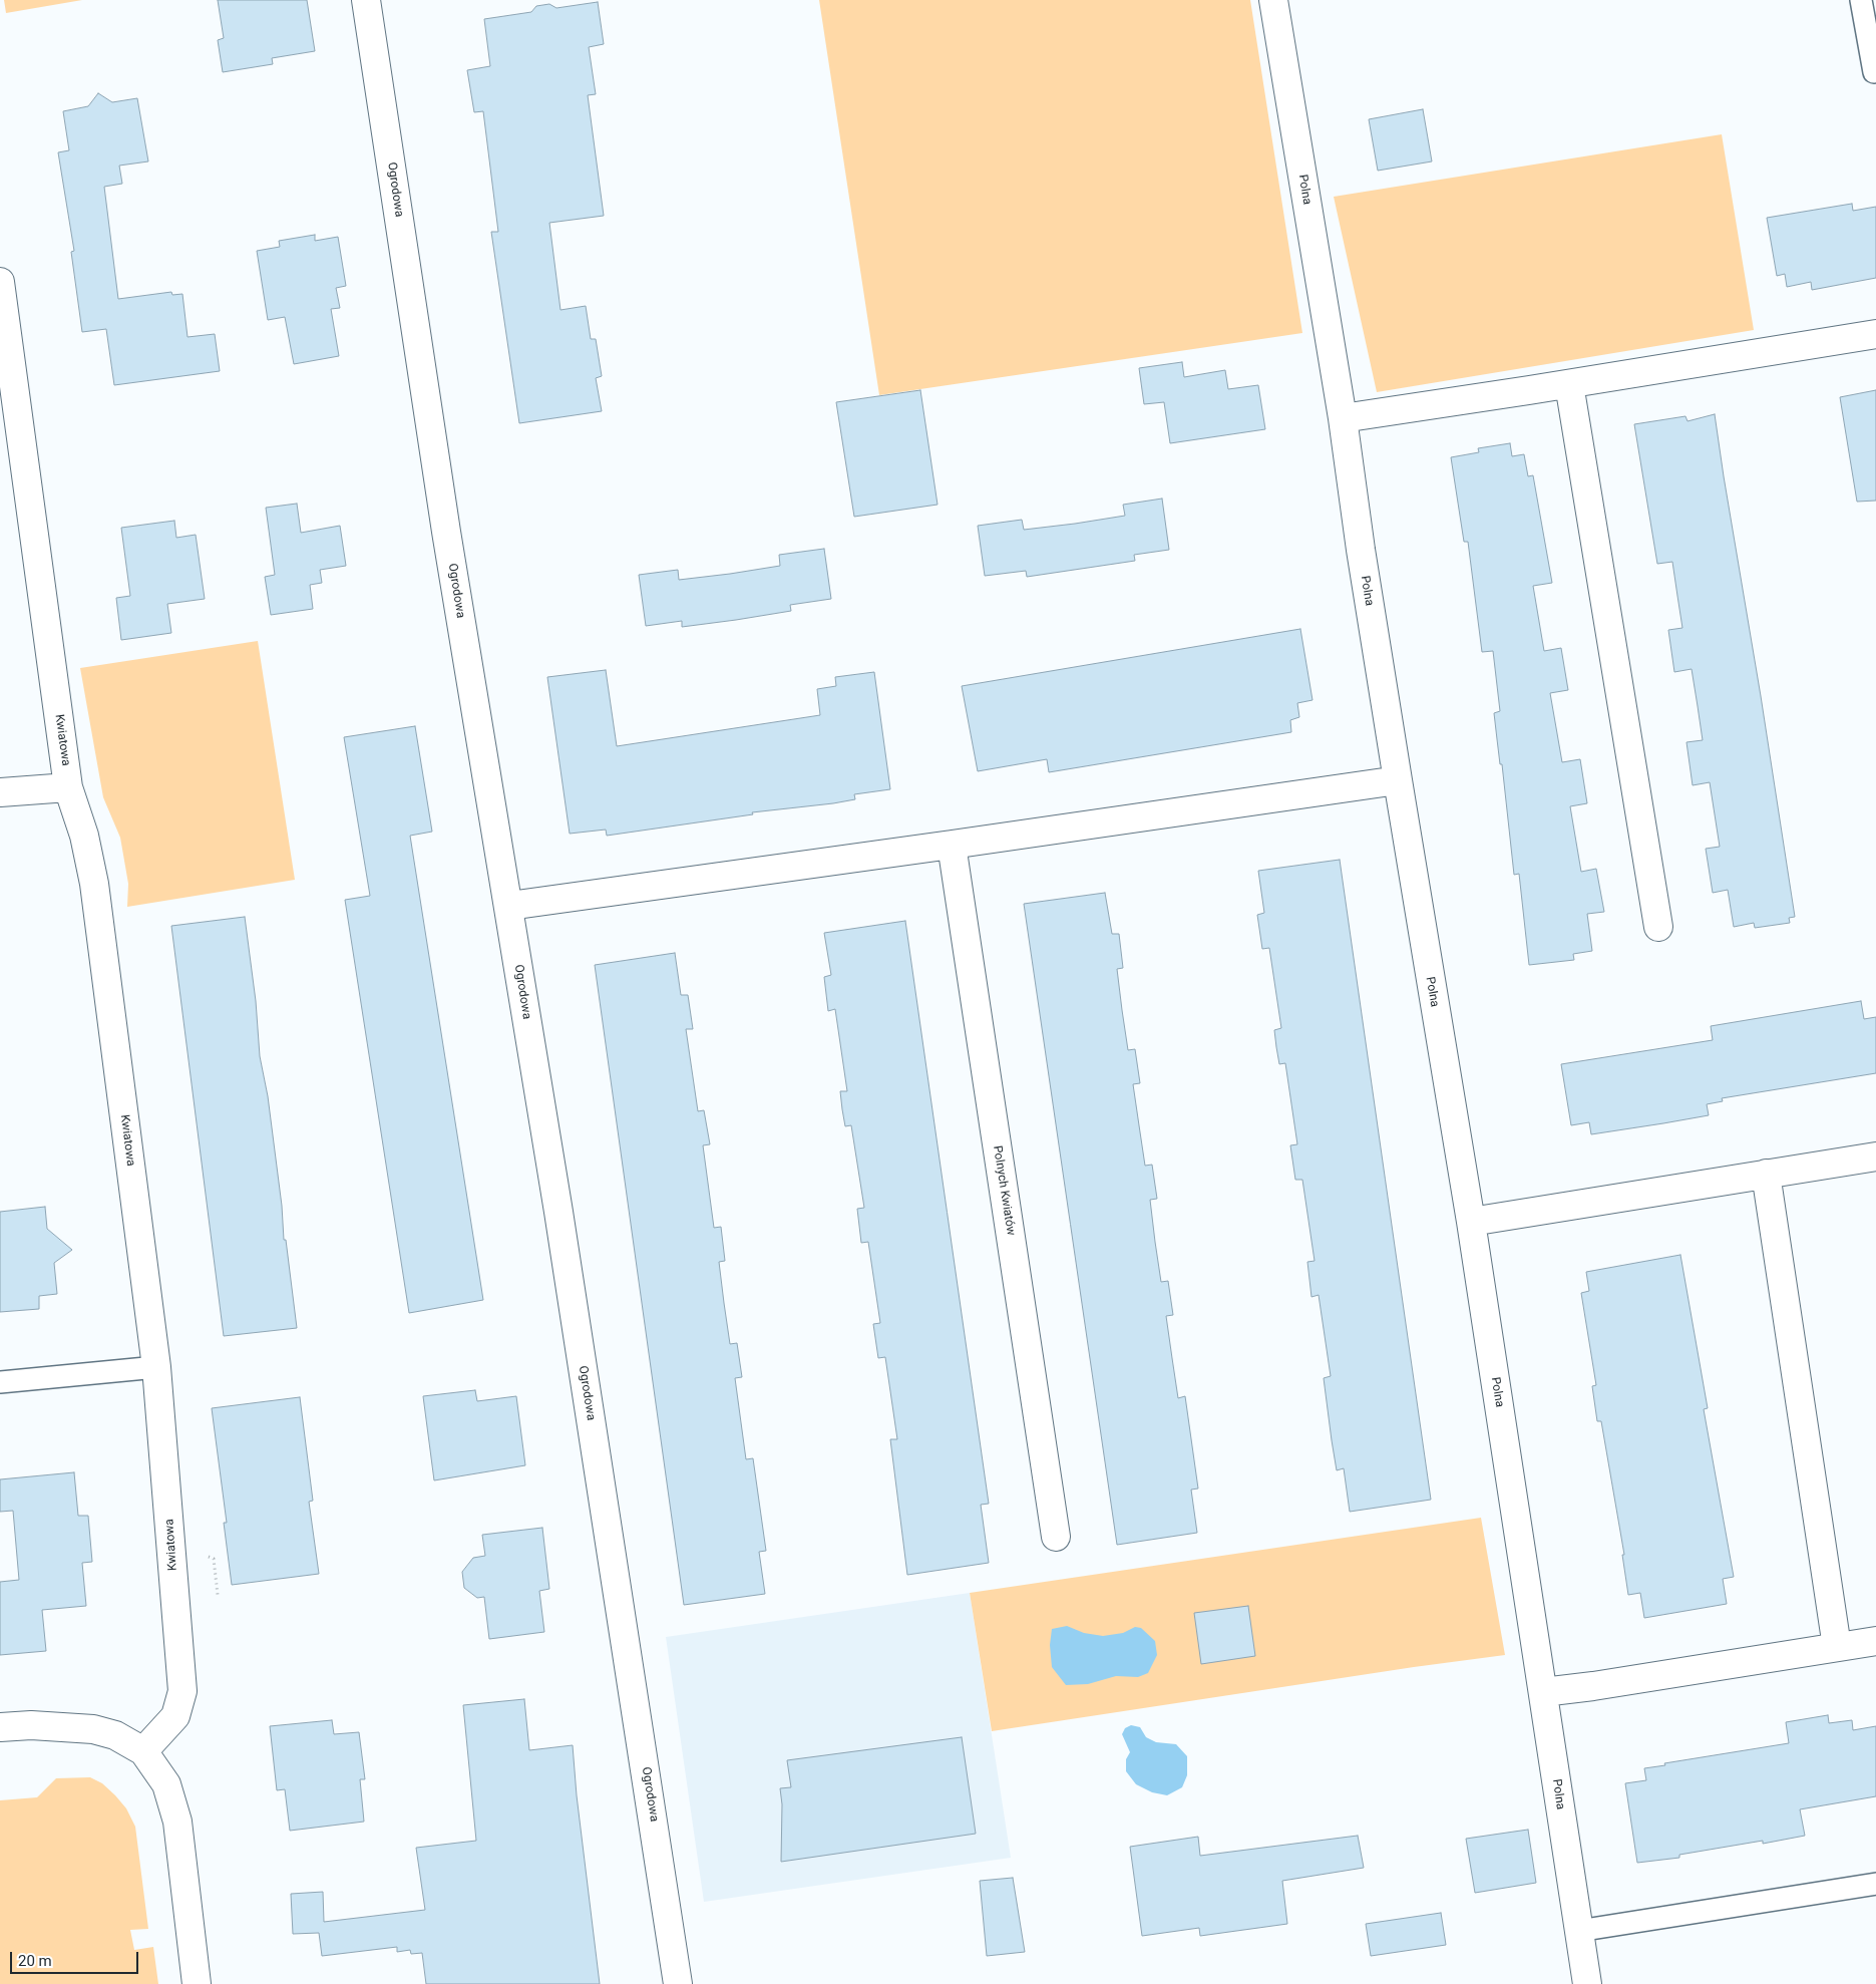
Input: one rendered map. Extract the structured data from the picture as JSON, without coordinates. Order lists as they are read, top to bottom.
{
  "streets": {
    "street": [
      "Ogrodowa",
      "Polna",
      "Kwiatowa",
      "Polnych Kwiatów"
    ]
  },
  "scale_bar": "20 m"
}
